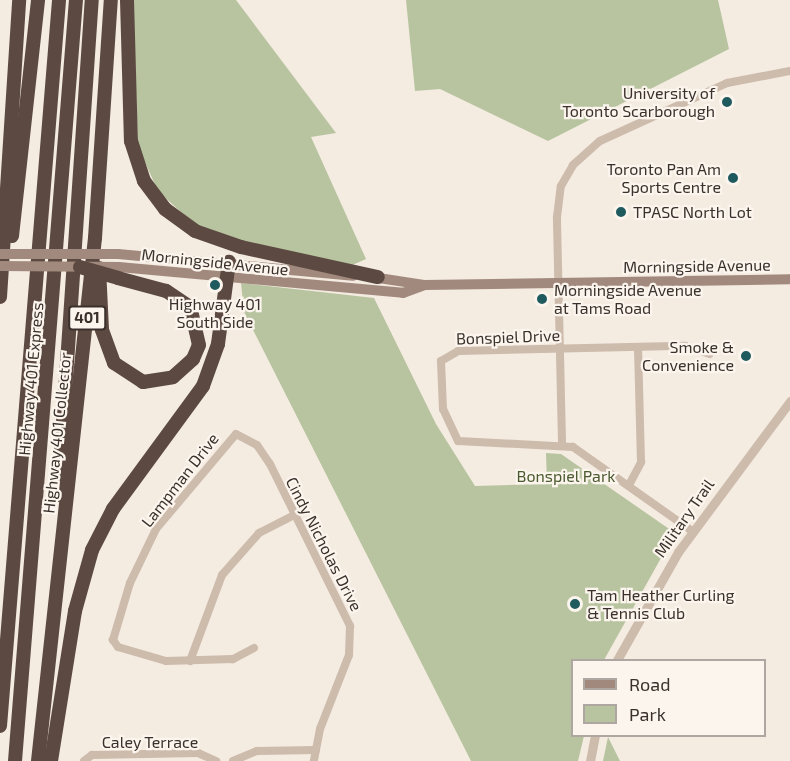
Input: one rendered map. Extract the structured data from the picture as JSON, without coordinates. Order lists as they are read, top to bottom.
{
  "streets": {
    "highway": ["401", "Highway 401 Express", "Highway 401 Collector"],
    "main road": ["Morningside Avenue"],
    "street": [
      "Bonspiel Drive",
      "Lampman Drive",
      "Military Trail",
      "Cindy Nicholas Drive",
      "Caley Terrace"
    ]
  },
  "crossings": [
    ["Lampman Drive", "Cindy Nicholas Drive"]
  ],
  "parks": ["Bonspiel Park"],
  "places": [
    "University of Toronto Scarborough",
    "Toronto Pan Am Sports Centre",
    "TPASC North Lot",
    "Highway 401 South Side",
    "Morningside Avenue at Tams Road",
    "Smoke & Convenience",
    "Tam Heather Curling & Tennis Club"
  ],
  "legend": ["Road", "Park"]
}
